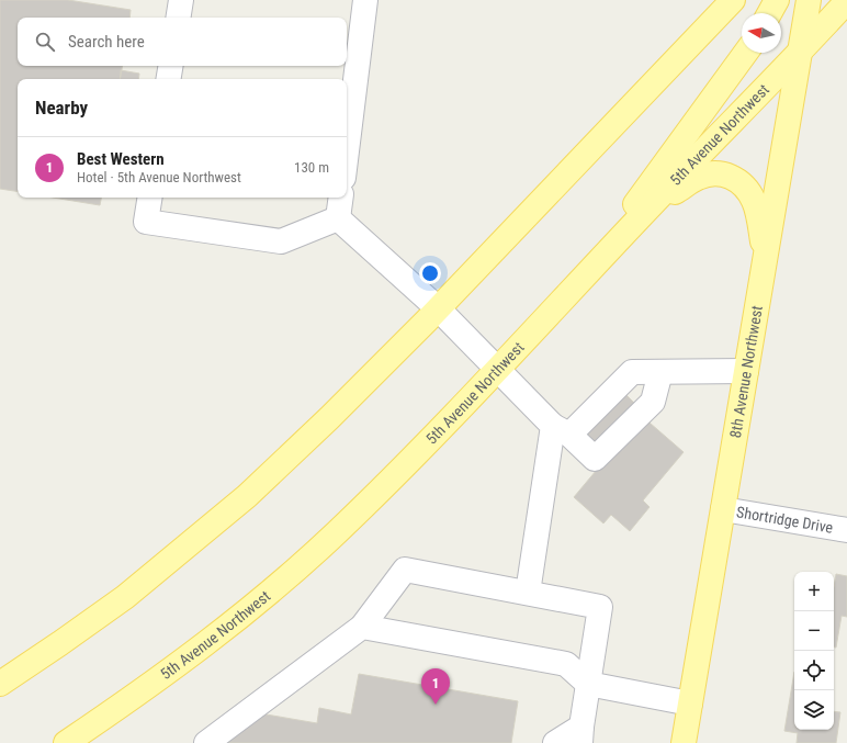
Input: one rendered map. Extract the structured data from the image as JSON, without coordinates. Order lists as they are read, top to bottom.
{
  "streets": {
    "main road": ["5th Avenue Northwest", "8th Avenue Northwest"],
    "street": ["Shortridge Drive"]
  },
  "crossings": [
    ["5th Avenue Northwest", "8th Avenue Northwest"],
    ["8th Avenue Northwest", "Shortridge Drive"]
  ],
  "north": "left",
  "page": {
    "search": "Search here",
    "heading": "Nearby",
    "list": [
      {
        "mark": "1",
        "name": "Best Western",
        "note": "Hotel · 5th Avenue Northwest",
        "value": "130 m"
      }
    ],
    "map_buttons": ["+", "−"],
    "pins": "1"
  }
}
